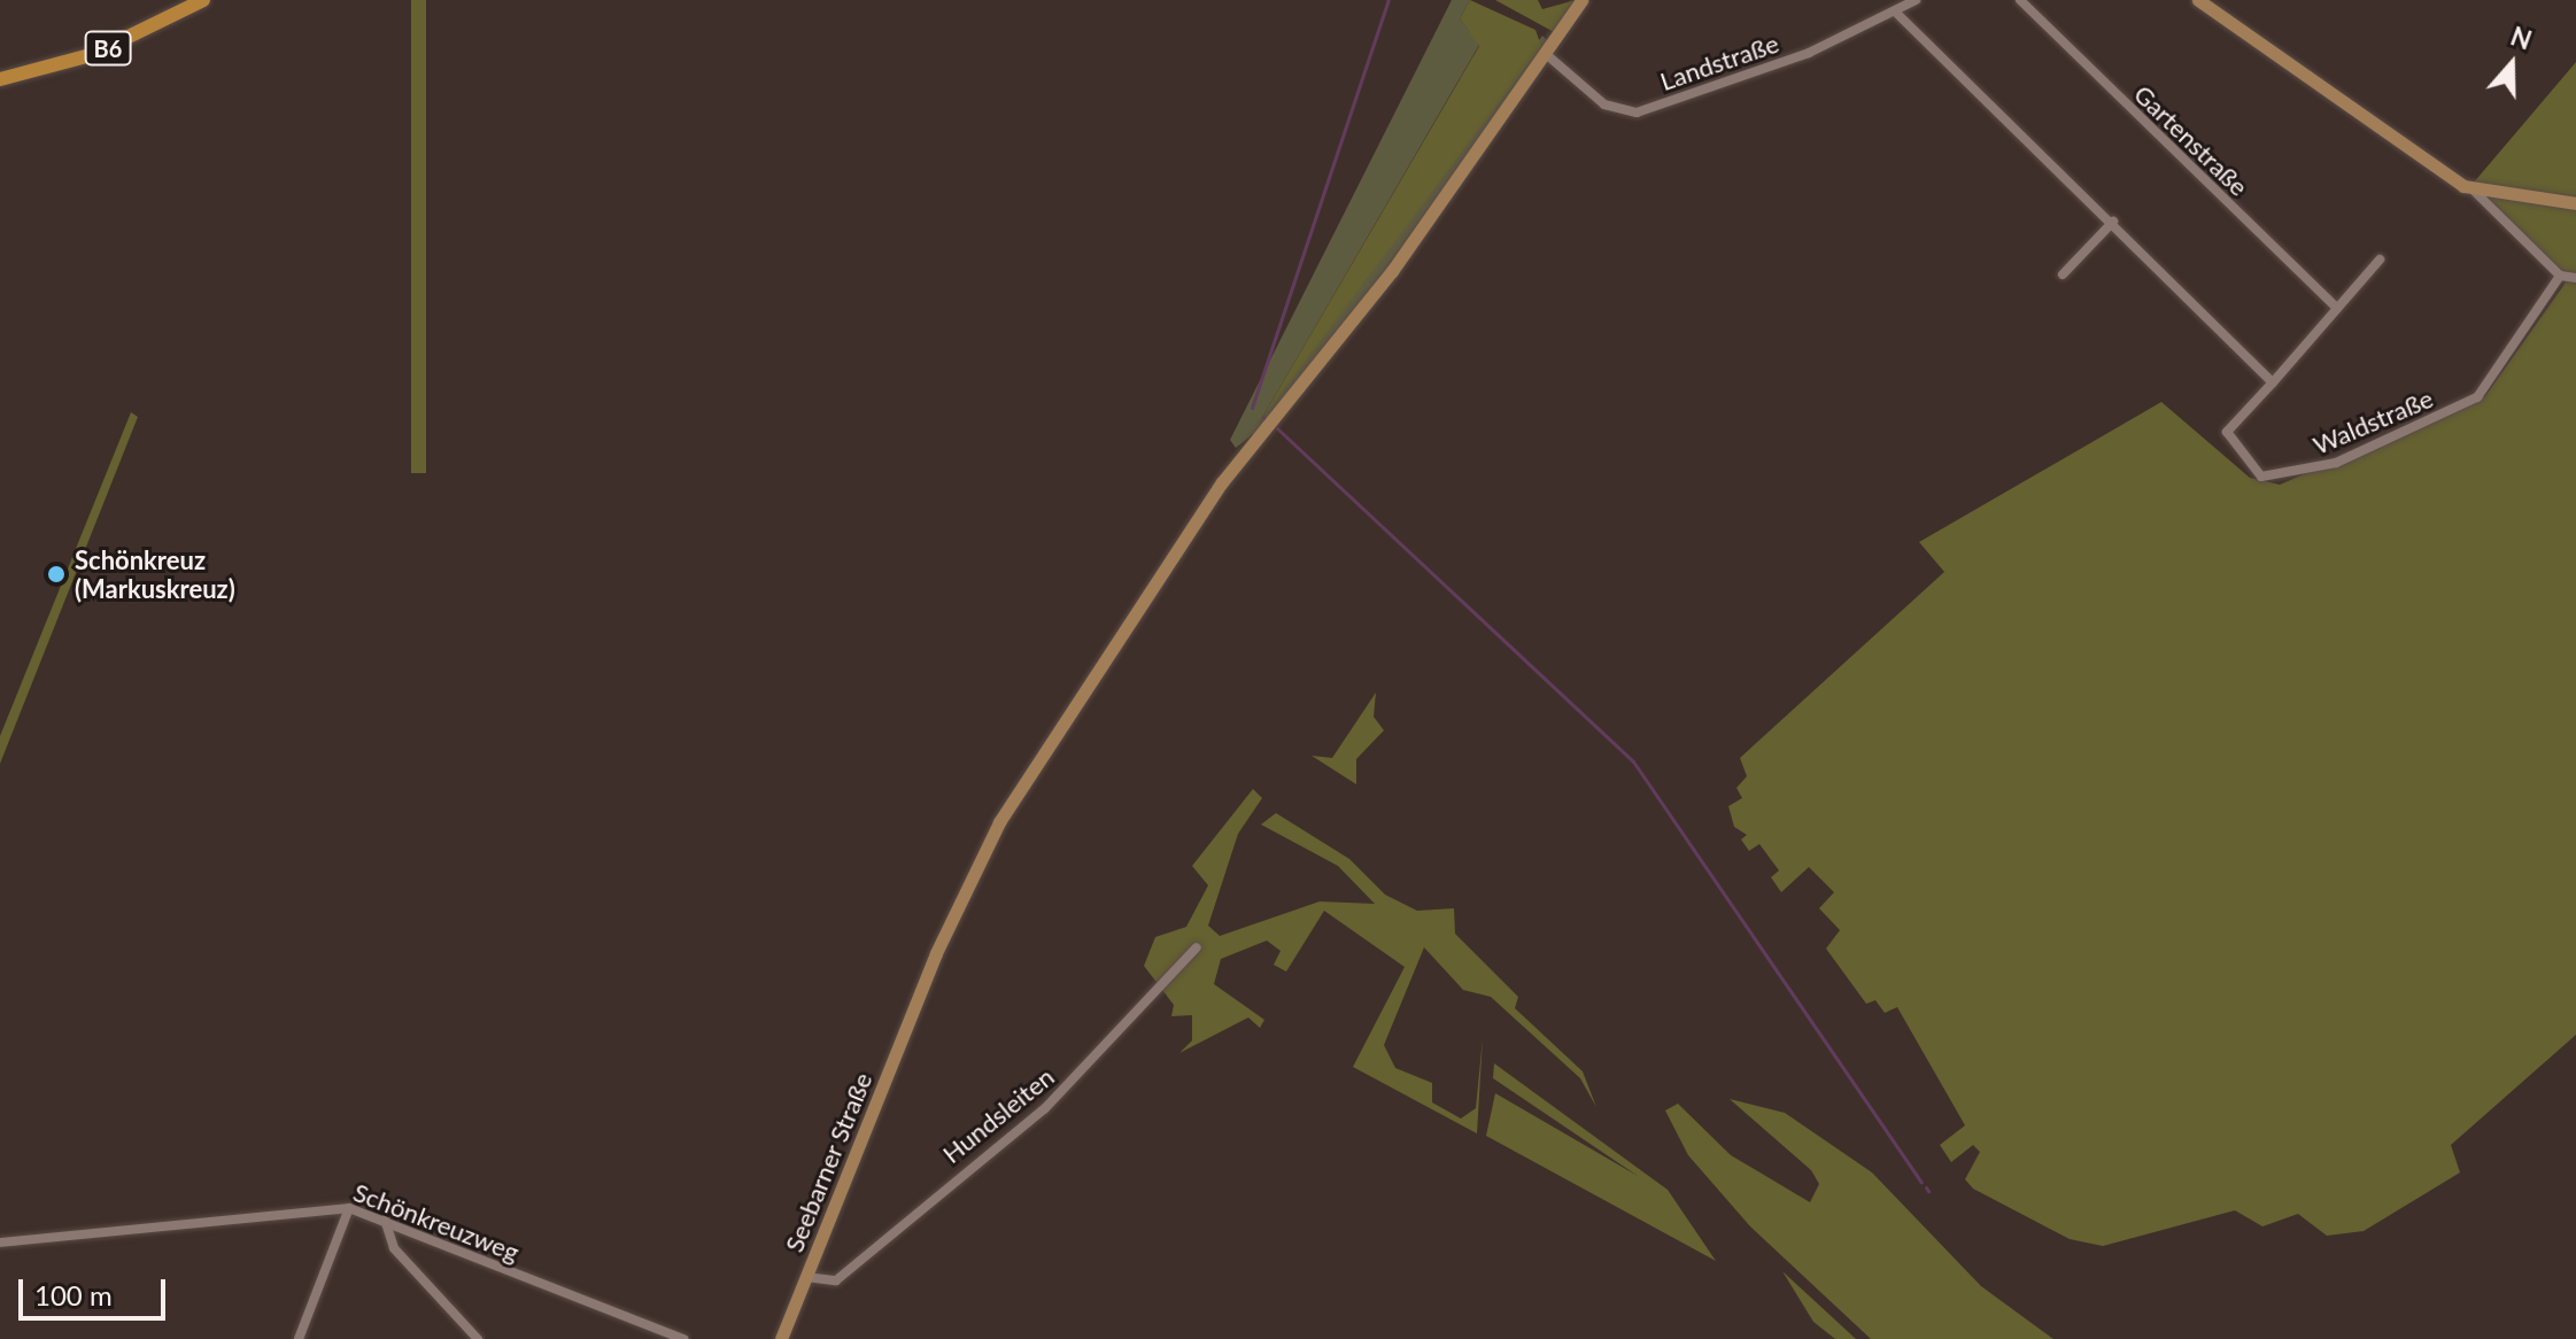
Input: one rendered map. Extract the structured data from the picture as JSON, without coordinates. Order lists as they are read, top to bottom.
{
  "streets": {
    "main road": ["B6", "Seebarner Straße"],
    "street": [
      "Landstraße",
      "Gartenstraße",
      "Waldstraße",
      "Hundsleiten",
      "Schönkreuzweg"
    ]
  },
  "crossings": [
    ["Landstraße", "Seebarner Straße"],
    ["Gartenstraße", "Waldstraße"],
    ["Hundsleiten", "Seebarner Straße"]
  ],
  "places": ["Schönkreuz (Markuskreuz)"],
  "scale_bar": "100 m",
  "north": "top"
}
